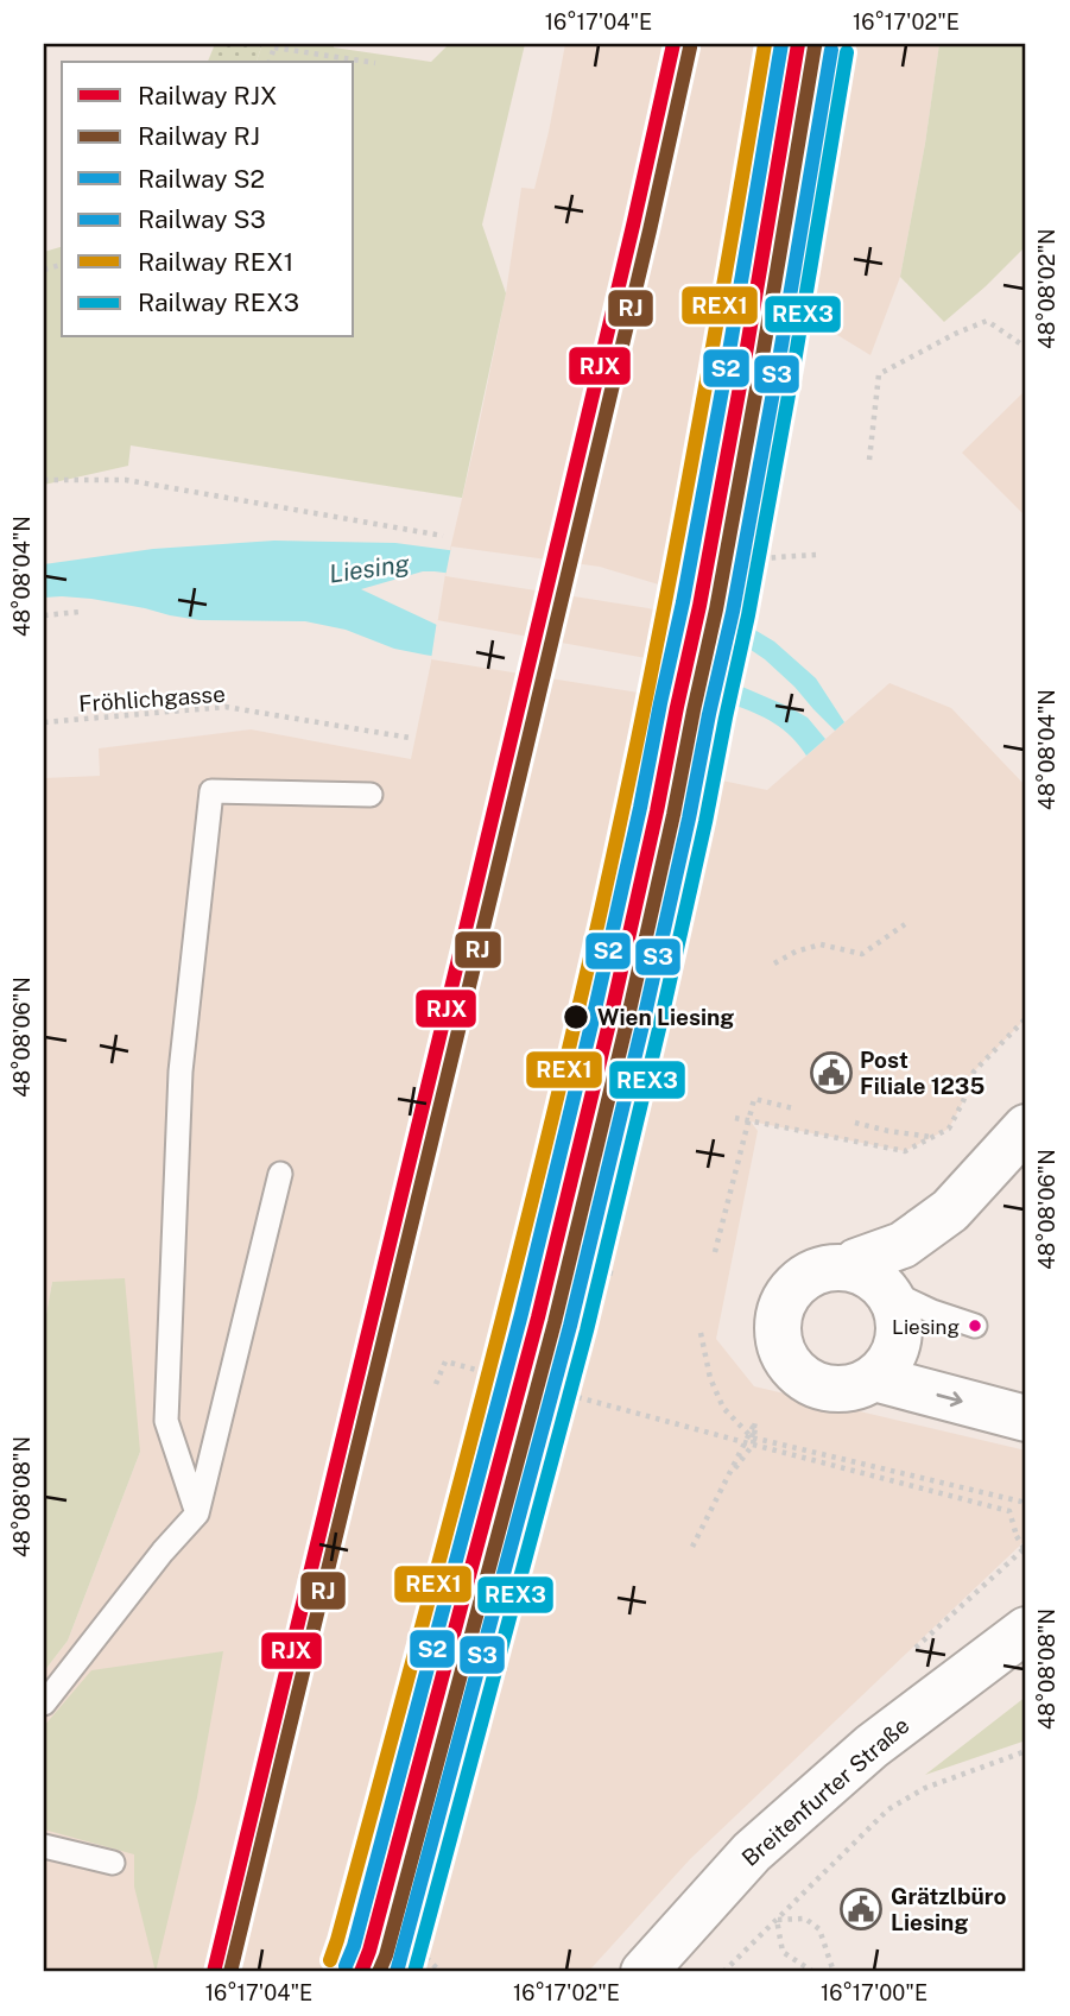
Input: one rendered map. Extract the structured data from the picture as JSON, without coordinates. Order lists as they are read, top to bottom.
{
  "streets": {
    "street": ["Breitenfurter Straße"],
    "path": ["Fröhlichgasse"]
  },
  "water": ["Liesing"],
  "places": {
    "other": ["Wien Liesing", "Liesing"],
    "public building": ["Post Filiale 1235", "Grätzlbüro Liesing"]
  },
  "lines": [
    "rail line RJX",
    "rail line S2",
    "rail line REX1",
    "rail line RJ",
    "rail line S3",
    "rail line REX3"
  ],
  "legend": [
    "Railway RJX",
    "Railway RJ",
    "Railway S2",
    "Railway S3",
    "Railway REX1",
    "Railway REX3"
  ],
  "coordinates": [
    "16°17'04\"E",
    "16°17'02\"E",
    "48°08'02\"N",
    "48°08'04\"N",
    "48°08'06\"N",
    "48°08'08\"N",
    "16°17'00\"E"
  ]
}
